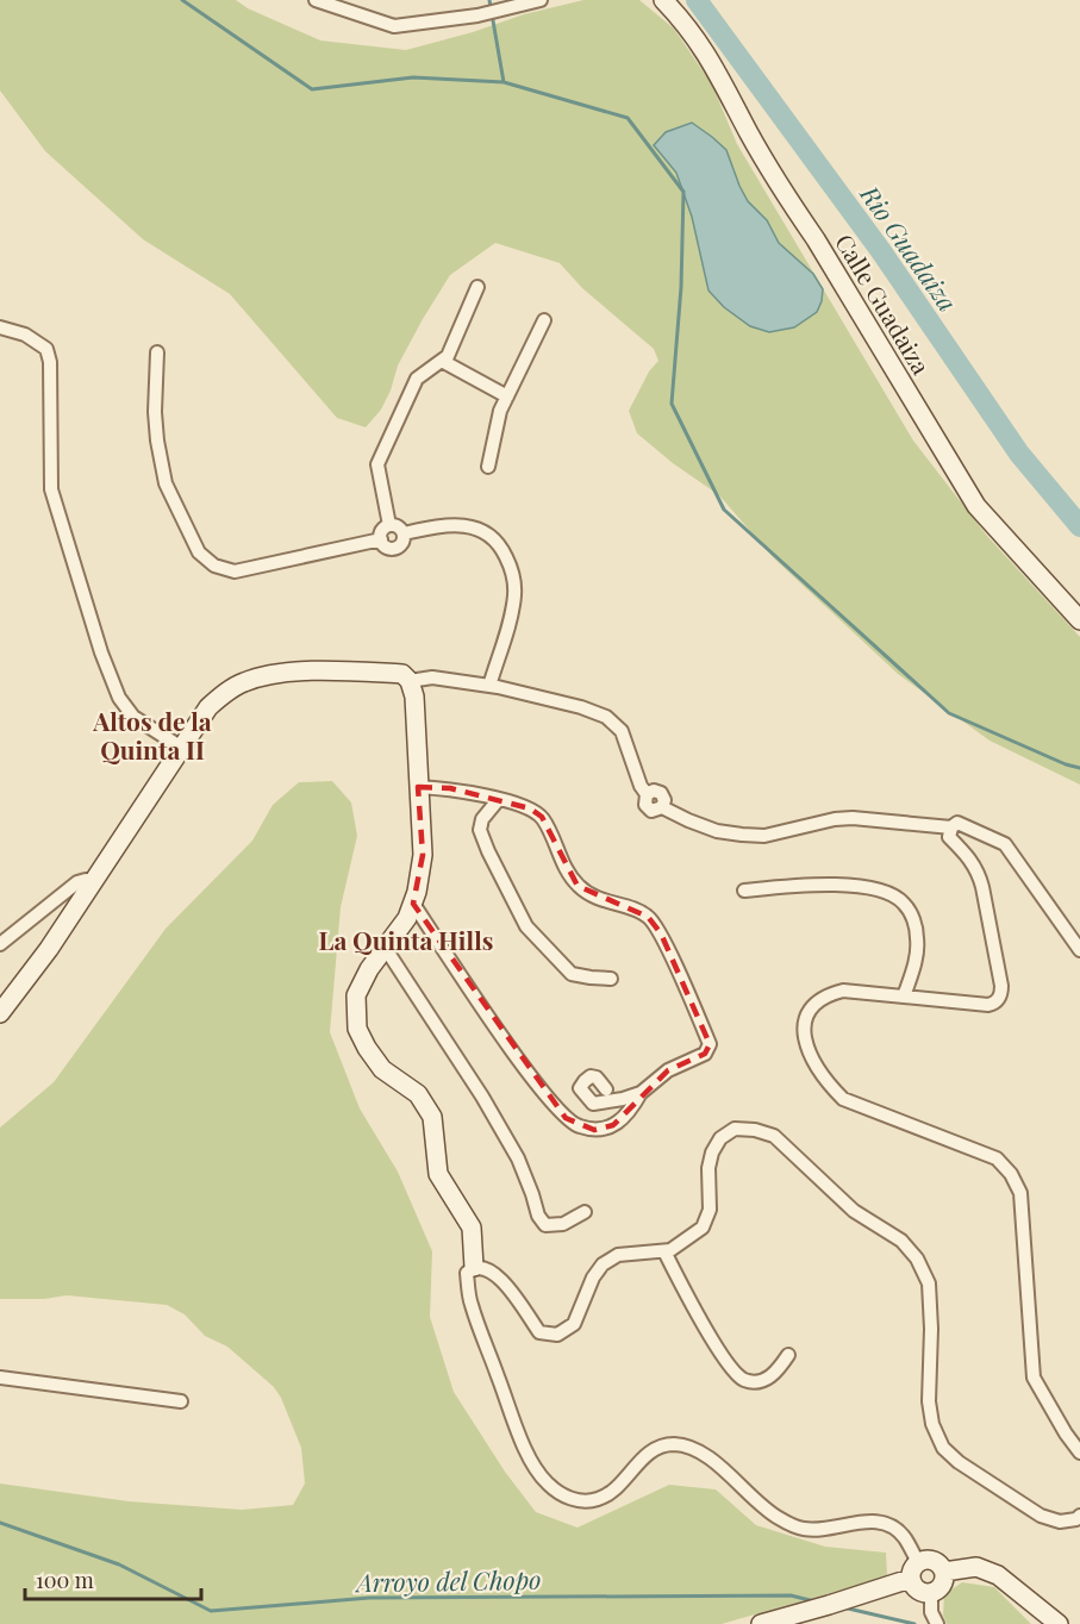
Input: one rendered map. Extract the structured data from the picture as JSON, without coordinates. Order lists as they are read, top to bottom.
{
  "streets": {
    "street": ["Calle Guadaiza"]
  },
  "districts": ["Altos de la Quinta II", "La Quinta Hills"],
  "water": ["Rio Guadaiza", "Arroyo del Chopo"],
  "scale_bar": "100 m"
}
